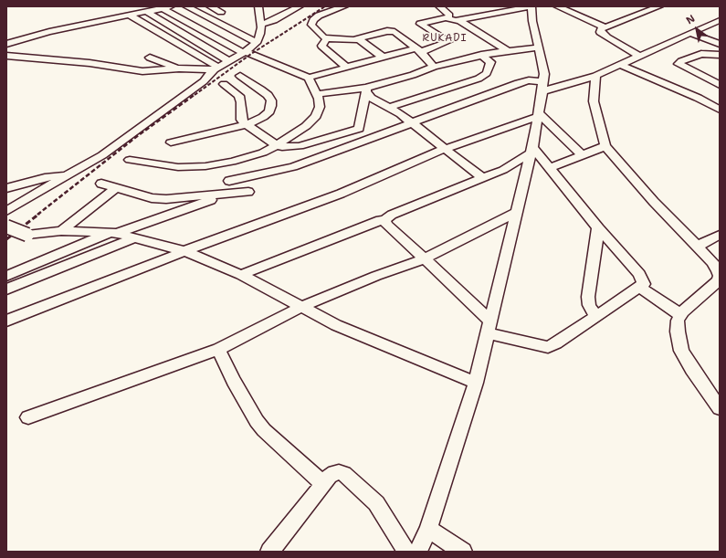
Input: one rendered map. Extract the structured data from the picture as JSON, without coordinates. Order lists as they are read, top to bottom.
{
  "districts": ["RUKADI"],
  "north": "top left"
}
